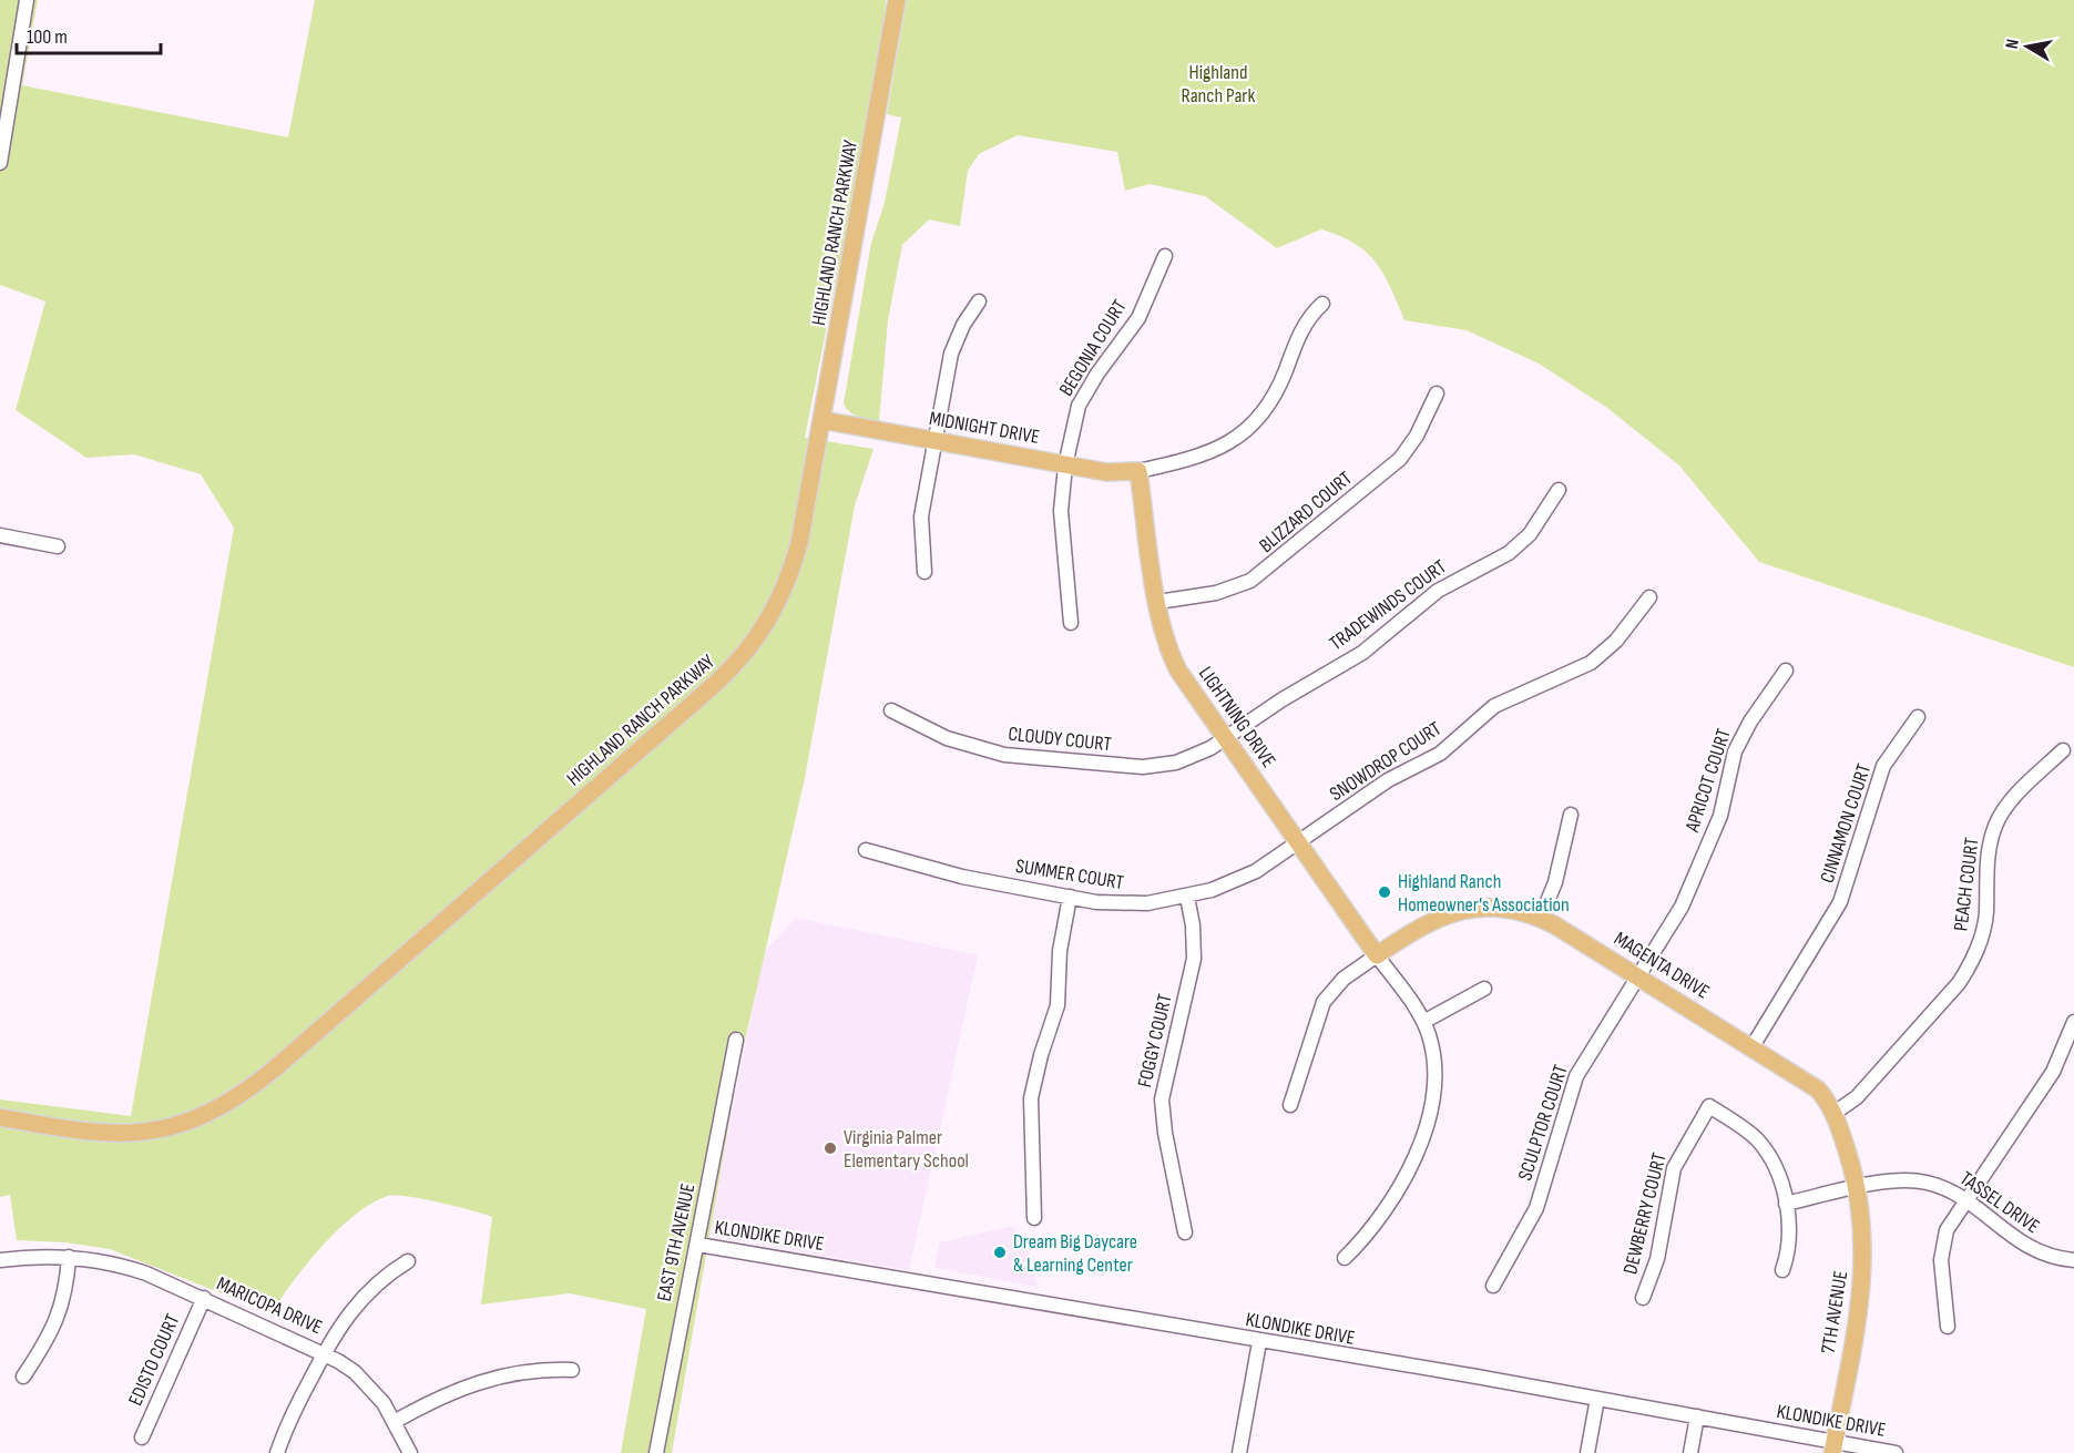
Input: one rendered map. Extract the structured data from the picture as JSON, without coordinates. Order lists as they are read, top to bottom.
{
  "streets": {
    "main road": [
      "HIGHLAND RANCH PARKWAY",
      "MIDNIGHT DRIVE",
      "LIGHTNING DRIVE",
      "MAGENTA DRIVE",
      "7TH AVENUE"
    ],
    "street": [
      "BEGONIA COURT",
      "BLIZZARD COURT",
      "TRADEWINDS COURT",
      "CLOUDY COURT",
      "SNOWDROP COURT",
      "APRICOT COURT",
      "CINNAMON COURT",
      "SUMMER COURT",
      "PEACH COURT",
      "FOGGY COURT",
      "SCULPTOR COURT",
      "TASSEL DRIVE",
      "DEWBERRY COURT",
      "KLONDIKE DRIVE",
      "EAST 9TH AVENUE",
      "MARICOPA DRIVE",
      "EDISTO COURT"
    ]
  },
  "crossings": [
    ["HIGHLAND RANCH PARKWAY", "MIDNIGHT DRIVE"],
    ["BEGONIA COURT", "MIDNIGHT DRIVE"],
    ["MIDNIGHT DRIVE", "LIGHTNING DRIVE"],
    ["BLIZZARD COURT", "LIGHTNING DRIVE"],
    ["TRADEWINDS COURT", "LIGHTNING DRIVE"],
    ["TRADEWINDS COURT", "CLOUDY COURT"],
    ["LIGHTNING DRIVE", "CLOUDY COURT"],
    ["LIGHTNING DRIVE", "SNOWDROP COURT"],
    ["LIGHTNING DRIVE", "SUMMER COURT"],
    ["LIGHTNING DRIVE", "MAGENTA DRIVE"],
    ["SNOWDROP COURT", "SUMMER COURT"],
    ["APRICOT COURT", "MAGENTA DRIVE"],
    ["APRICOT COURT", "SCULPTOR COURT"],
    ["CINNAMON COURT", "MAGENTA DRIVE"],
    ["SUMMER COURT", "FOGGY COURT"],
    ["PEACH COURT", "MAGENTA DRIVE"],
    ["MAGENTA DRIVE", "SCULPTOR COURT"],
    ["MAGENTA DRIVE", "TASSEL DRIVE"],
    ["MAGENTA DRIVE", "7TH AVENUE"],
    ["TASSEL DRIVE", "DEWBERRY COURT"],
    ["TASSEL DRIVE", "7TH AVENUE"],
    ["KLONDIKE DRIVE", "EAST 9TH AVENUE"],
    ["KLONDIKE DRIVE", "7TH AVENUE"],
    ["MARICOPA DRIVE", "EDISTO COURT"]
  ],
  "parks": ["Highland Ranch Park"],
  "places": ["Highland Ranch Homeowner's Association", "Virginia Palmer Elementary School", "Dream Big Daycare & Learning Center"],
  "scale_bar": "100 m",
  "north": "left"
}
